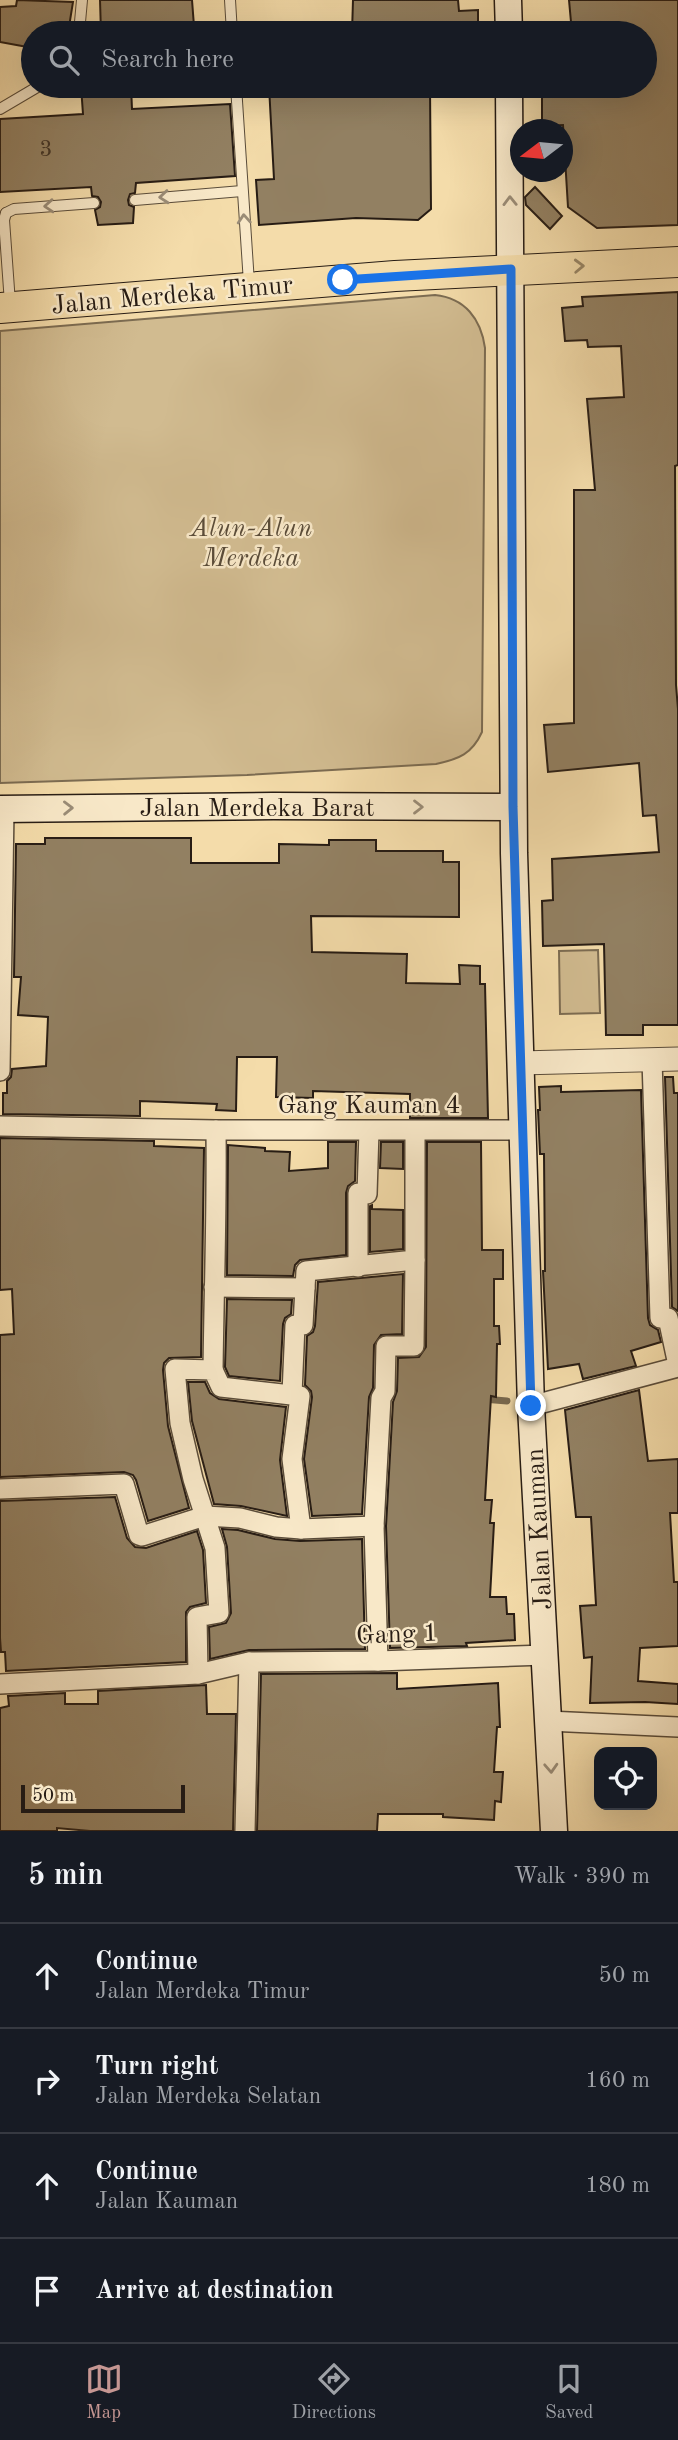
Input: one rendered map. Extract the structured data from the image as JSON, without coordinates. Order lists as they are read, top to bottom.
{
  "streets": {
    "main road": ["Jalan Merdeka Timur", "Jalan Merdeka Barat", "Jalan Kauman"],
    "street": ["Gang Kauman 4", "Gang 1"]
  },
  "crossings": [
    ["Jalan Merdeka Timur", "Jalan Kauman"],
    ["Jalan Merdeka Barat", "Jalan Kauman"],
    ["Gang Kauman 4", "Jalan Kauman"],
    ["Jalan Kauman", "Gang 1"]
  ],
  "one_way": ["Jalan Merdeka Barat"],
  "parks": ["Alun-Alun Merdeka"],
  "house_numbers": ["3"],
  "scale_bar": "50 m",
  "north": "left",
  "page": {
    "search": "Search here",
    "scale": "50 m",
    "heading": ["5 min", "Walk · 390 m"],
    "list": [
      ["Continue", "Jalan Merdeka Timur", "50 m"],
      ["Turn right", "Jalan Merdeka Selatan", "160 m"],
      ["Continue", "Jalan Kauman", "180 m"],
      "Arrive at destination"
    ],
    "nav": ["Map", "Directions", "Saved"]
  }
}
